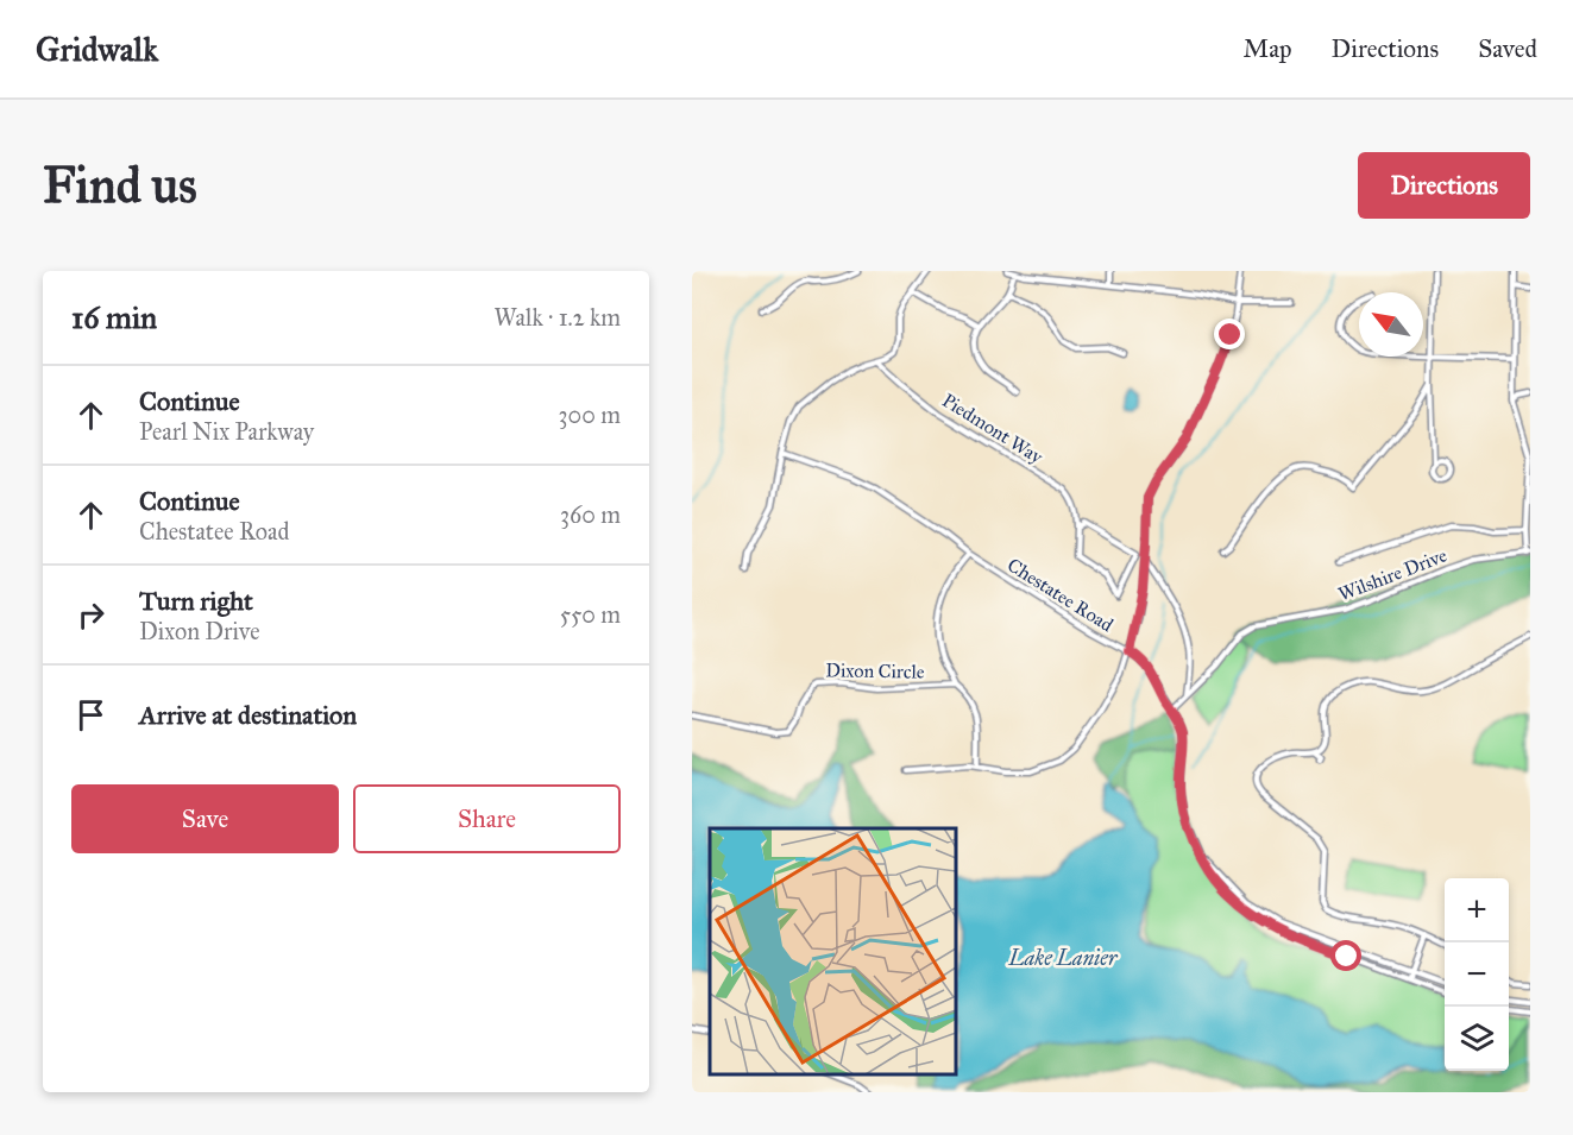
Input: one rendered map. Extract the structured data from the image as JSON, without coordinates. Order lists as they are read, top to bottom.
{
  "streets": {
    "street": [
      "Piedmont Way",
      "Wilshire Drive",
      "Chestatee Road",
      "Dixon Circle"
    ]
  },
  "crossings": [
    ["Wilshire Drive", "Chestatee Road"]
  ],
  "water": ["Lake Lanier"],
  "north": "top left",
  "page": {
    "header": "Gridwalk",
    "nav": ["Map", "Directions", "Saved"],
    "buttons": [
      "Directions",
      ["Save", "Share"]
    ],
    "title": "Find us",
    "heading": ["16 min", "Walk · 1.2 km"],
    "list": [
      ["Continue", "Pearl Nix Parkway", "300 m"],
      ["Continue", "Chestatee Road", "360 m"],
      ["Turn right", "Dixon Drive", "550 m"],
      "Arrive at destination"
    ],
    "map_buttons": ["+", "−"]
  }
}
